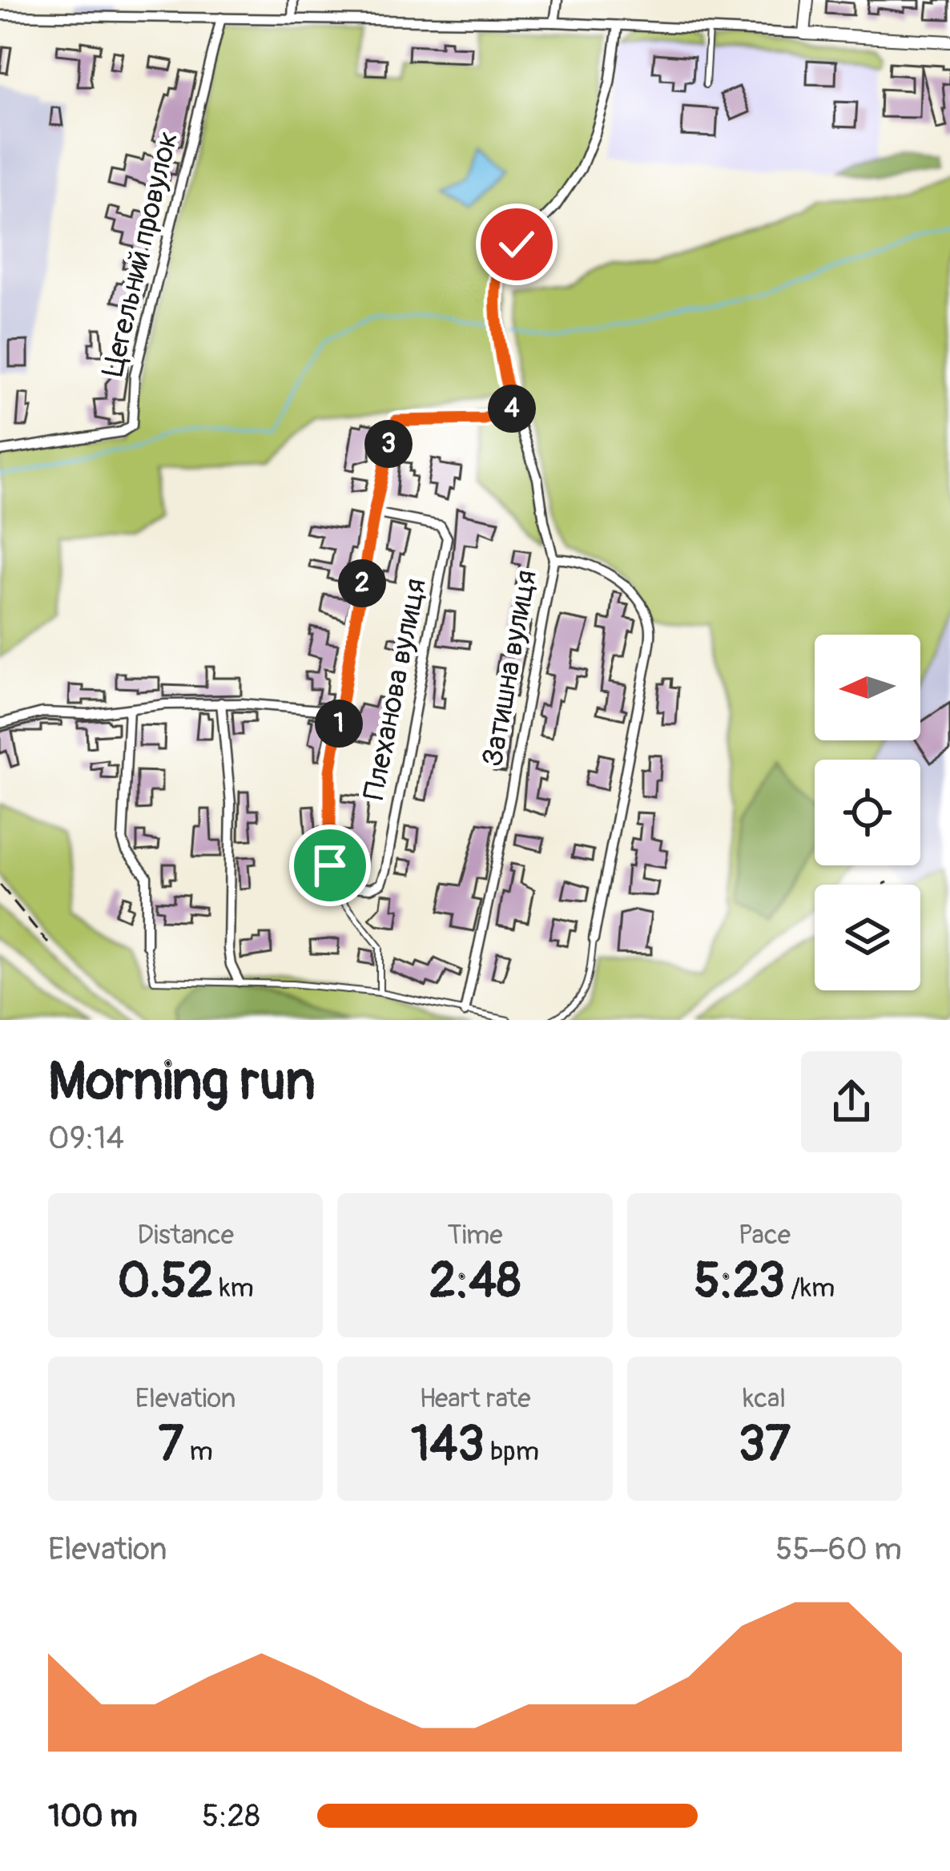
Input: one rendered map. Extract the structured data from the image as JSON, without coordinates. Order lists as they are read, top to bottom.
{
  "streets": {
    "street": ["Цегельний провулок", "Затишна вулиця", "Плеханова вулиця"]
  },
  "north": "left",
  "page": {
    "pins": [
      "4",
      "3",
      "2",
      "1"
    ],
    "heading": ["Morning run", "09:14"],
    "stats": [
      ["Distance", "0.52 km"],
      ["Time", "2:48"],
      ["Pace", "5:23 /km"],
      ["Elevation", "7 m"],
      ["Heart rate", "143 bpm"],
      ["kcal", "37"]
    ],
    "chart": ["Elevation", "55–60 m"],
    "list": [
      {
        "name": "100 m",
        "note": "5:28"
      }
    ]
  }
}
